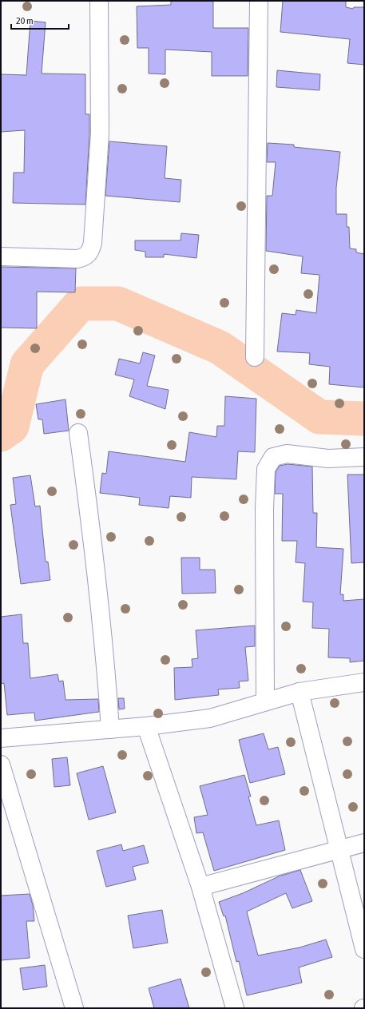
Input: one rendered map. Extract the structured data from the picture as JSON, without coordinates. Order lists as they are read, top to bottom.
{
  "scale_bar": "20 m"
}
